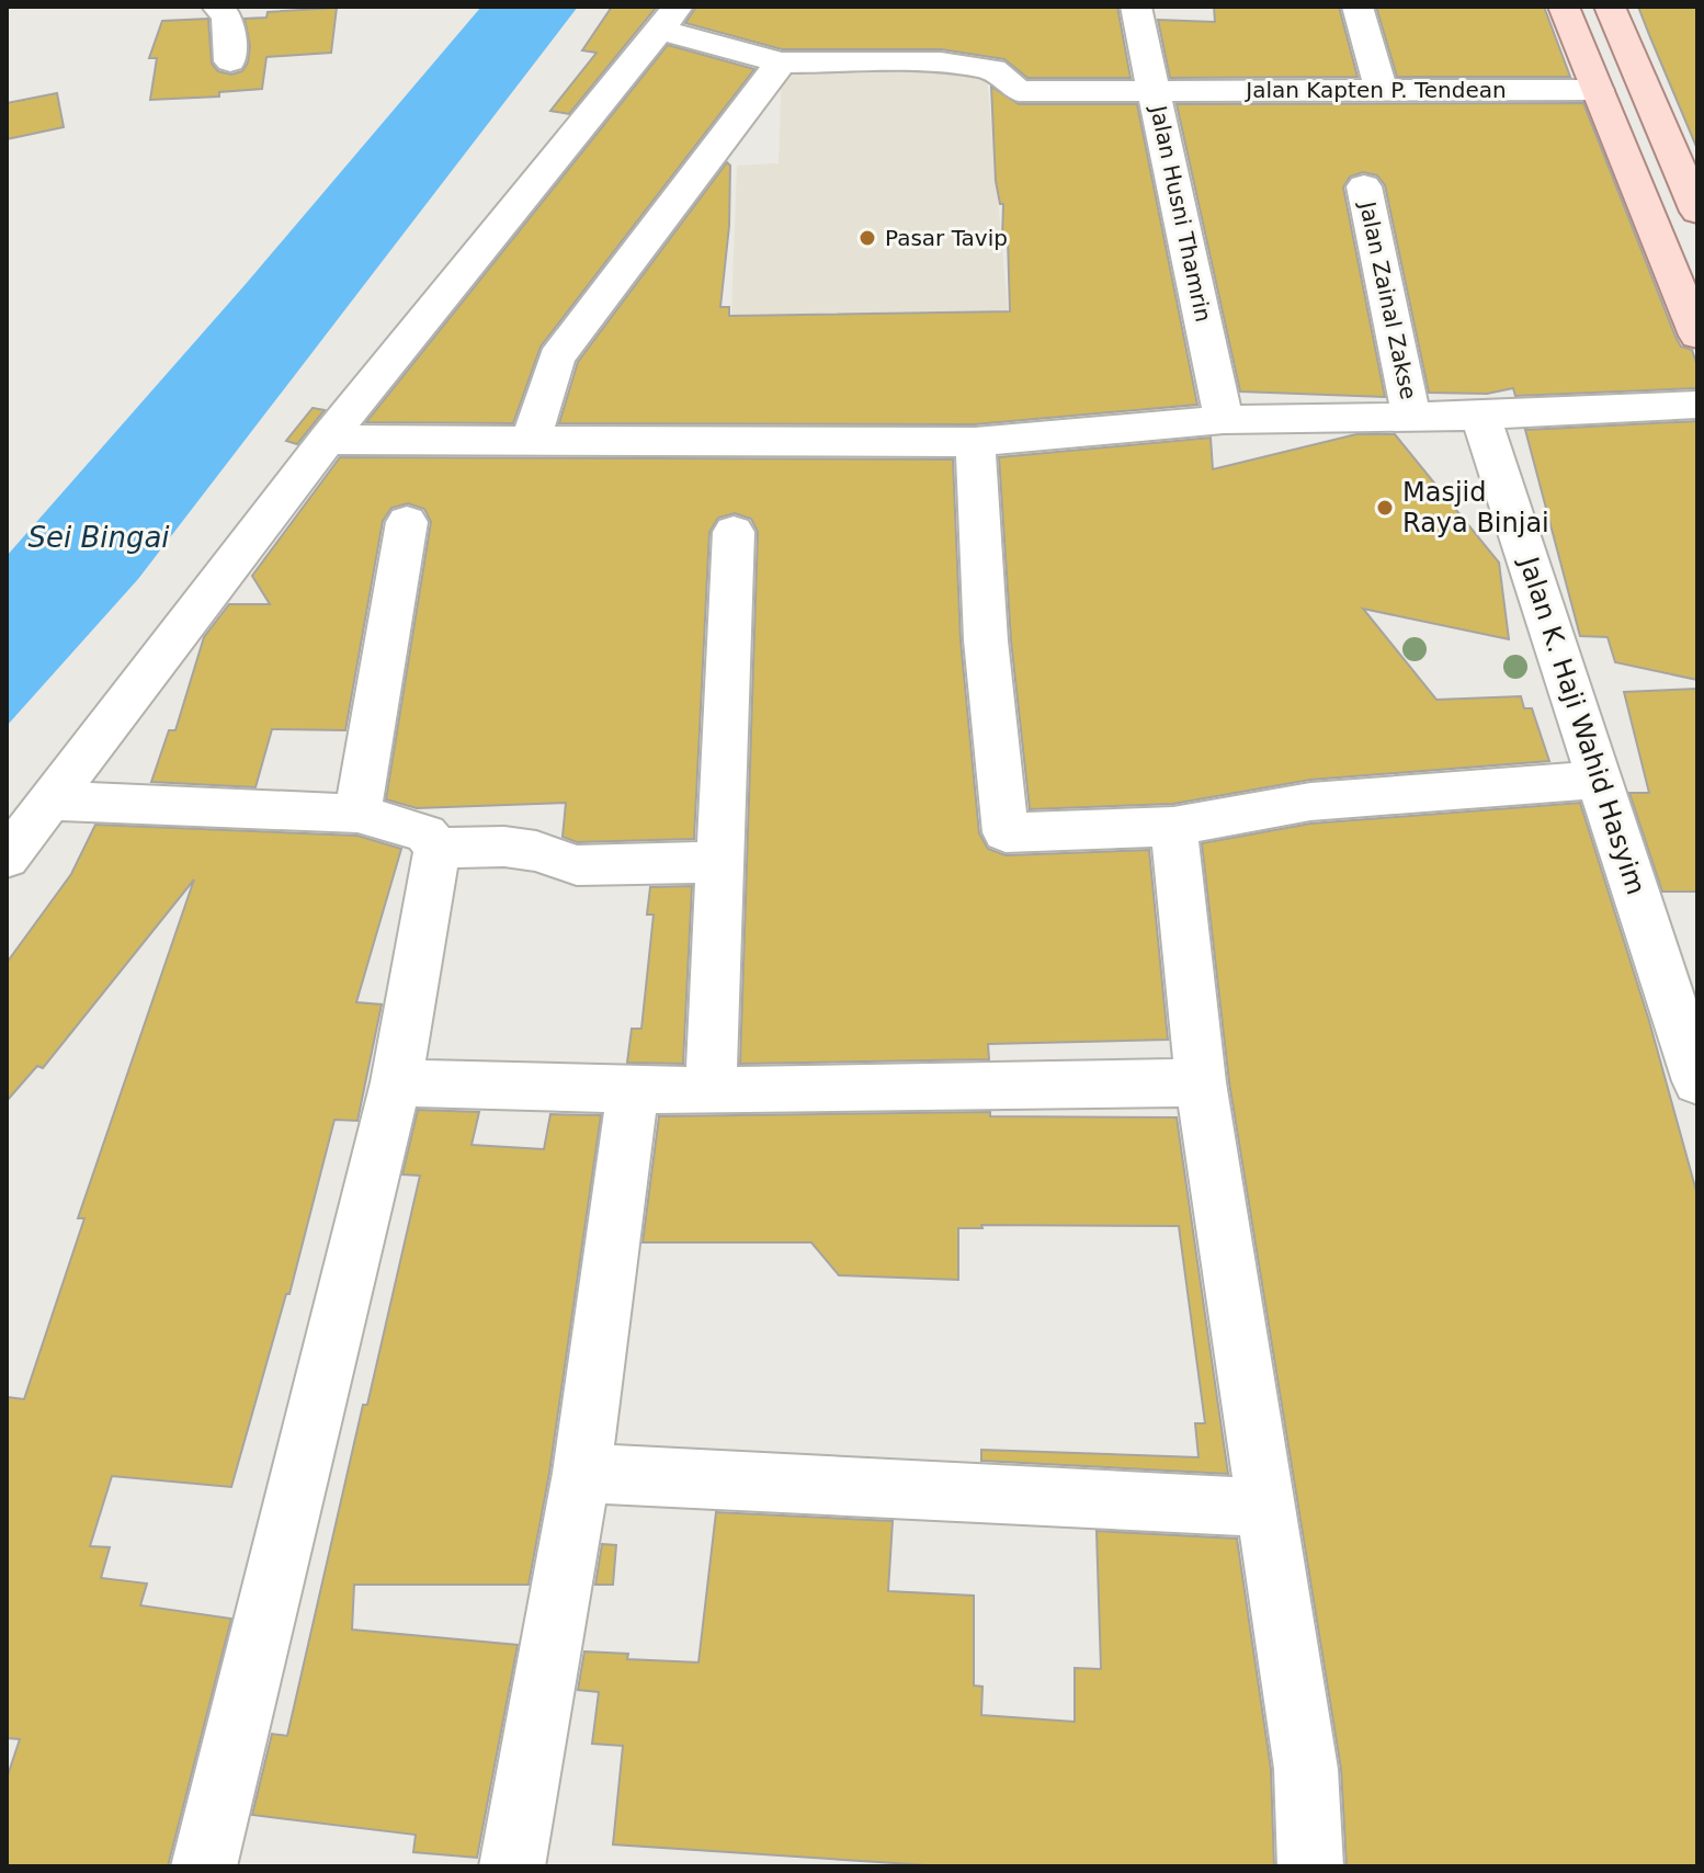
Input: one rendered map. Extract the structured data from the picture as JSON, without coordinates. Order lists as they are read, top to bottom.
{
  "streets": {
    "street": [
      "Jalan Kapten P. Tendean",
      "Jalan Husni Thamrin",
      "Jalan Zainal Zakse",
      "Jalan K. Haji Wahid Hasyim"
    ]
  },
  "crossings": [
    ["Jalan Kapten P. Tendean", "Jalan Husni Thamrin"]
  ],
  "water": ["Sei Bingai"],
  "places": ["Pasar Tavip", "Masjid Raya Binjai"]
}
